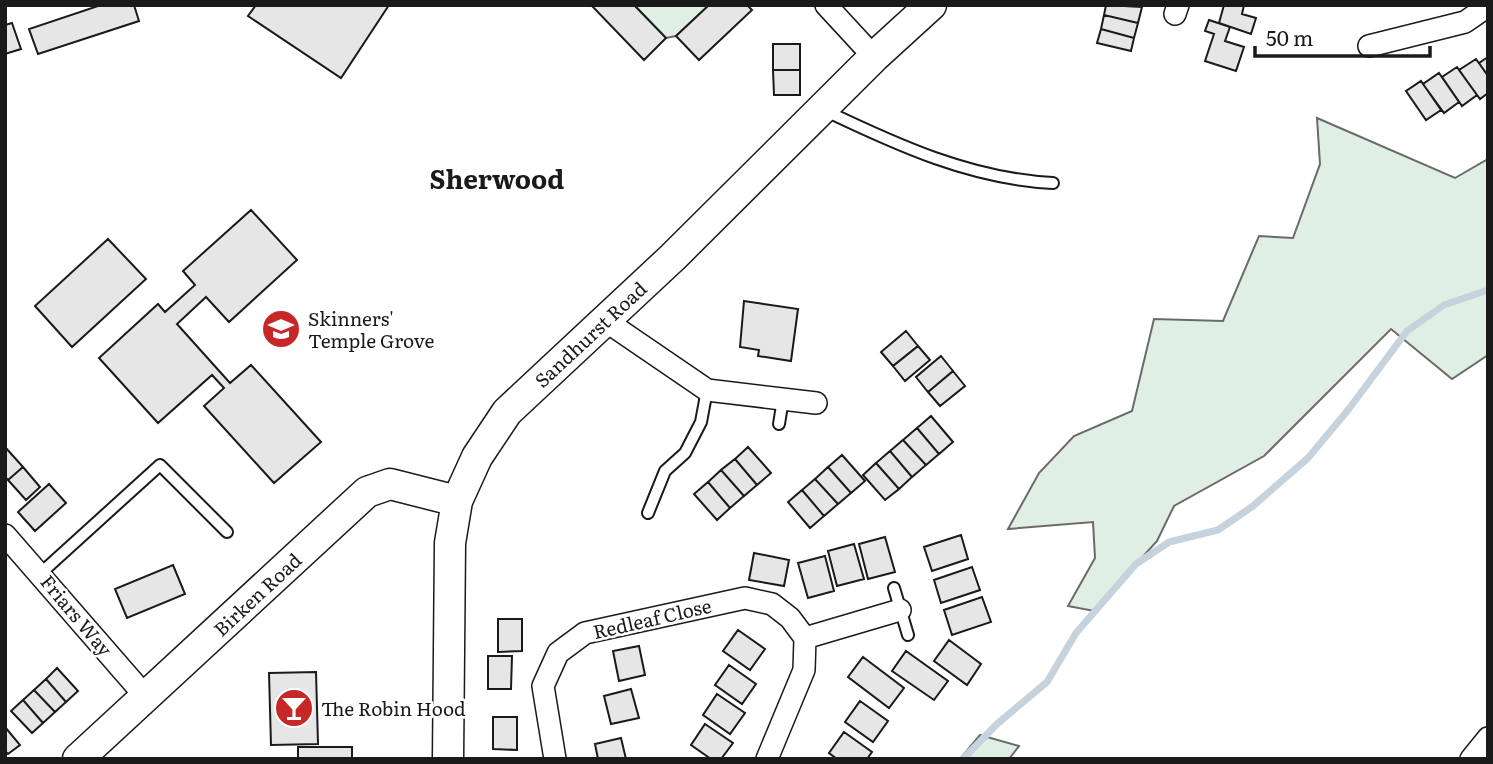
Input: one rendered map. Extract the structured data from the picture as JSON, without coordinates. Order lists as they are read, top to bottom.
{
  "streets": {
    "street": [
      "Sandhurst Road",
      "Birken Road",
      "Friars Way",
      "Redleaf Close"
    ]
  },
  "crossings": [
    ["Sandhurst Road", "Birken Road"],
    ["Birken Road", "Friars Way"]
  ],
  "districts": ["Sherwood"],
  "places": {
    "school or university": ["Skinners' Temple Grove"],
    "bar": ["The Robin Hood"]
  },
  "scale_bar": "50 m"
}
